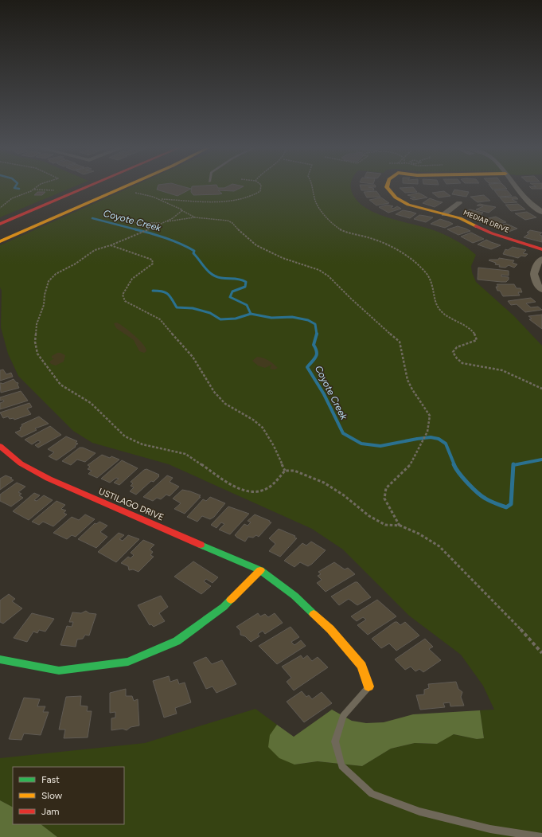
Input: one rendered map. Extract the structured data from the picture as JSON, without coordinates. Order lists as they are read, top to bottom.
{
  "streets": {
    "street": ["MEDIAR DRIVE", "USTILAGO DRIVE"]
  },
  "water": ["Coyote Creek"],
  "legend": ["Fast", "Slow", "Jam"]
}
